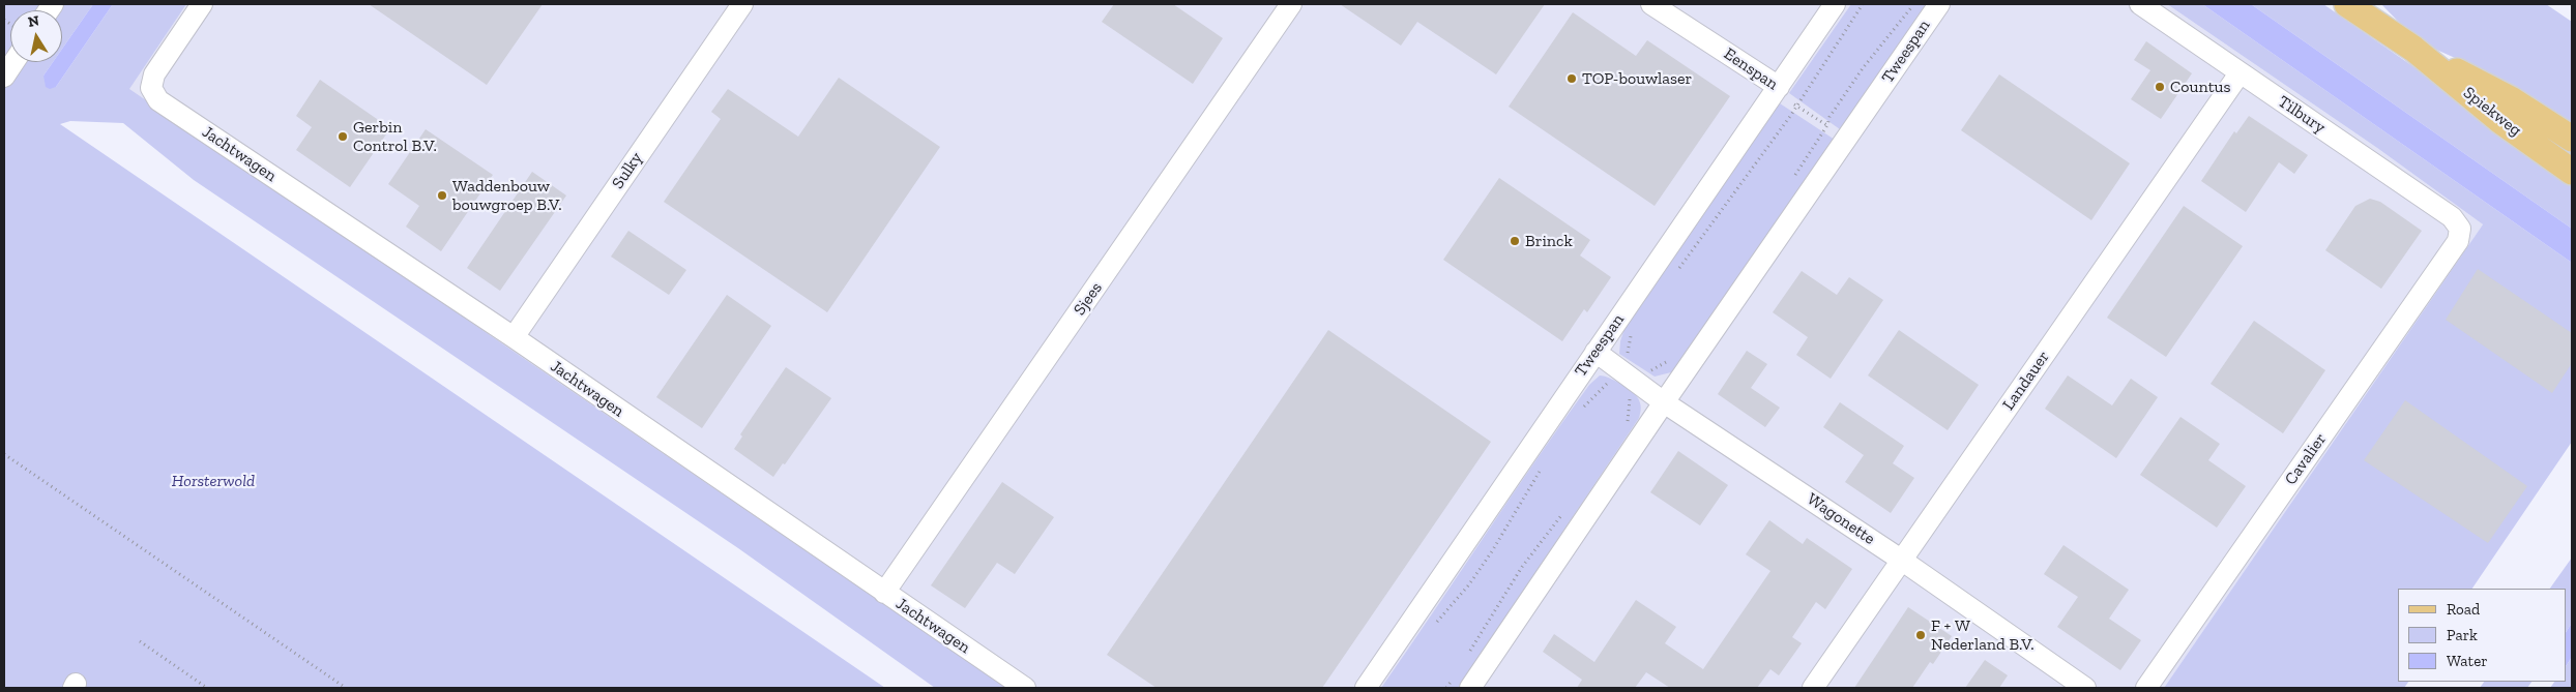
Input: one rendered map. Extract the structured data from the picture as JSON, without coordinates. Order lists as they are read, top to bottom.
{
  "streets": {
    "main road": ["Spiekweg"],
    "street": [
      "Tweespan",
      "Eenspan",
      "Tilbury",
      "Jachtwagen",
      "Sulky",
      "Sjees",
      "Landauer",
      "Cavalier",
      "Wagonette"
    ]
  },
  "crossings": [
    ["Tweespan", "Eenspan"],
    ["Tweespan", "Wagonette"],
    ["Tilbury", "Landauer"],
    ["Tilbury", "Cavalier"],
    ["Jachtwagen", "Sulky"],
    ["Jachtwagen", "Sjees"],
    ["Landauer", "Wagonette"]
  ],
  "parks": ["Horsterwold"],
  "places": [
    "TOP-bouwlaser",
    "Countus",
    "Gerbin Control B.V.",
    "Waddenbouw bouwgroep B.V.",
    "Brinck",
    "F + W Nederland B.V."
  ],
  "legend": ["Road", "Park", "Water"],
  "north": "top"
}
